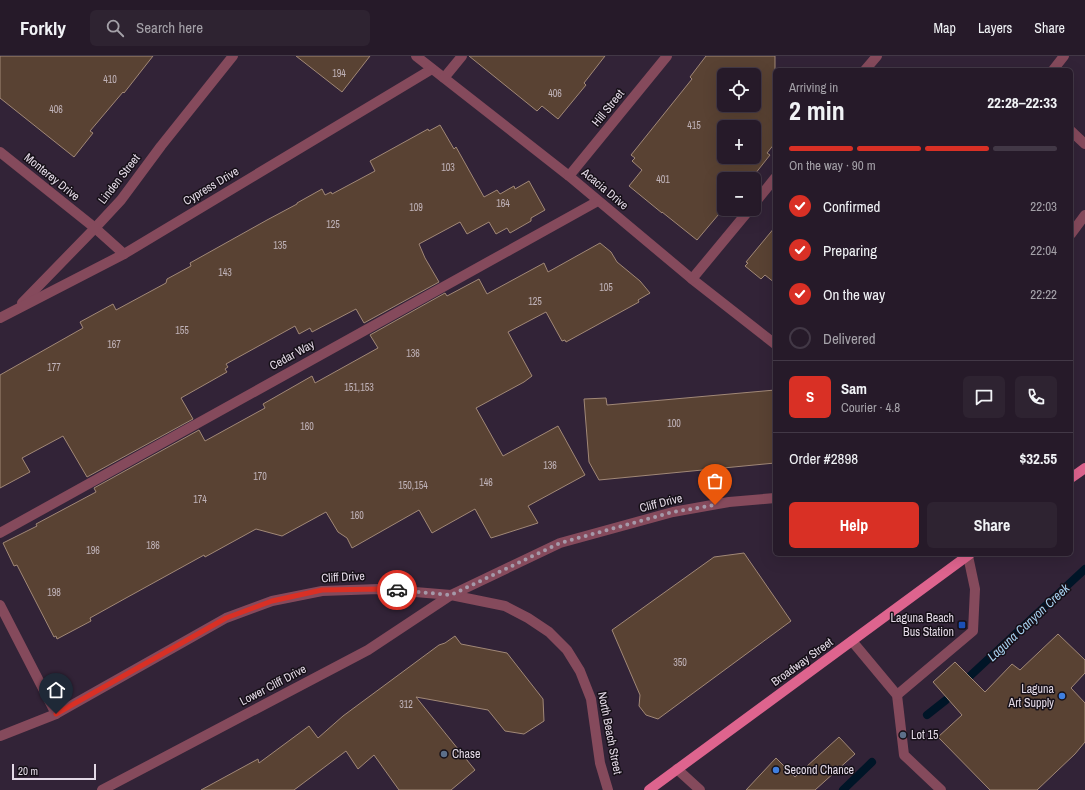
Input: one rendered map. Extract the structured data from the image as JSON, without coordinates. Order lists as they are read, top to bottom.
{
  "streets": {
    "main road": ["Broadway Street"],
    "street": [
      "Hill Street",
      "Monterey Drive",
      "Linden Street",
      "Cypress Drive",
      "Acacia Drive",
      "Cedar Way",
      "Cliff Drive",
      "Lower Cliff Drive",
      "North Beach Street"
    ]
  },
  "crossings": [
    ["Hill Street", "Acacia Drive"],
    ["Monterey Drive", "Linden Street"],
    ["Monterey Drive", "Cypress Drive"],
    ["Linden Street", "Cypress Drive"],
    ["Cypress Drive", "Acacia Drive"],
    ["Acacia Drive", "Cedar Way"],
    ["Cliff Drive", "Lower Cliff Drive"],
    ["Cliff Drive", "North Beach Street"],
    ["Lower Cliff Drive", "North Beach Street"]
  ],
  "water": ["Laguna Canyon Creek"],
  "places": {
    "transit": ["Laguna Beach Bus Station"],
    "other": [
      "Laguna Art Supply",
      "Lot 15",
      "Chase",
      "Second Chance"
    ]
  },
  "house_numbers": [
    "194",
    "410",
    "406",
    "406",
    "415",
    "103",
    "401",
    "164",
    "109",
    "125",
    "135",
    "143",
    "105",
    "125",
    "155",
    "167",
    "136",
    "177",
    "151,153",
    "100",
    "160",
    "136",
    "170",
    "146",
    "150,154",
    "174",
    "160",
    "186",
    "196",
    "198",
    "350",
    "312"
  ],
  "scale_bar": "20 m",
  "page": {
    "header": "Forkly",
    "search": "Search here",
    "nav": ["Map", "Layers", "Share"],
    "map_buttons": ["+", "−"],
    "heading": ["2 min", "Arriving in", "22:28–22:33"],
    "panel": [
      "Sam",
      "Courier · 4.8",
      "Order #2898",
      "$32.55"
    ],
    "bar": "On the way · 90 m",
    "list": [
      ["Confirmed", "22:03"],
      ["Preparing", "22:04"],
      ["On the way", "22:22"],
      "Delivered"
    ],
    "round": "S",
    "buttons": ["Help", "Share"],
    "scale": "20 m"
  }
}
